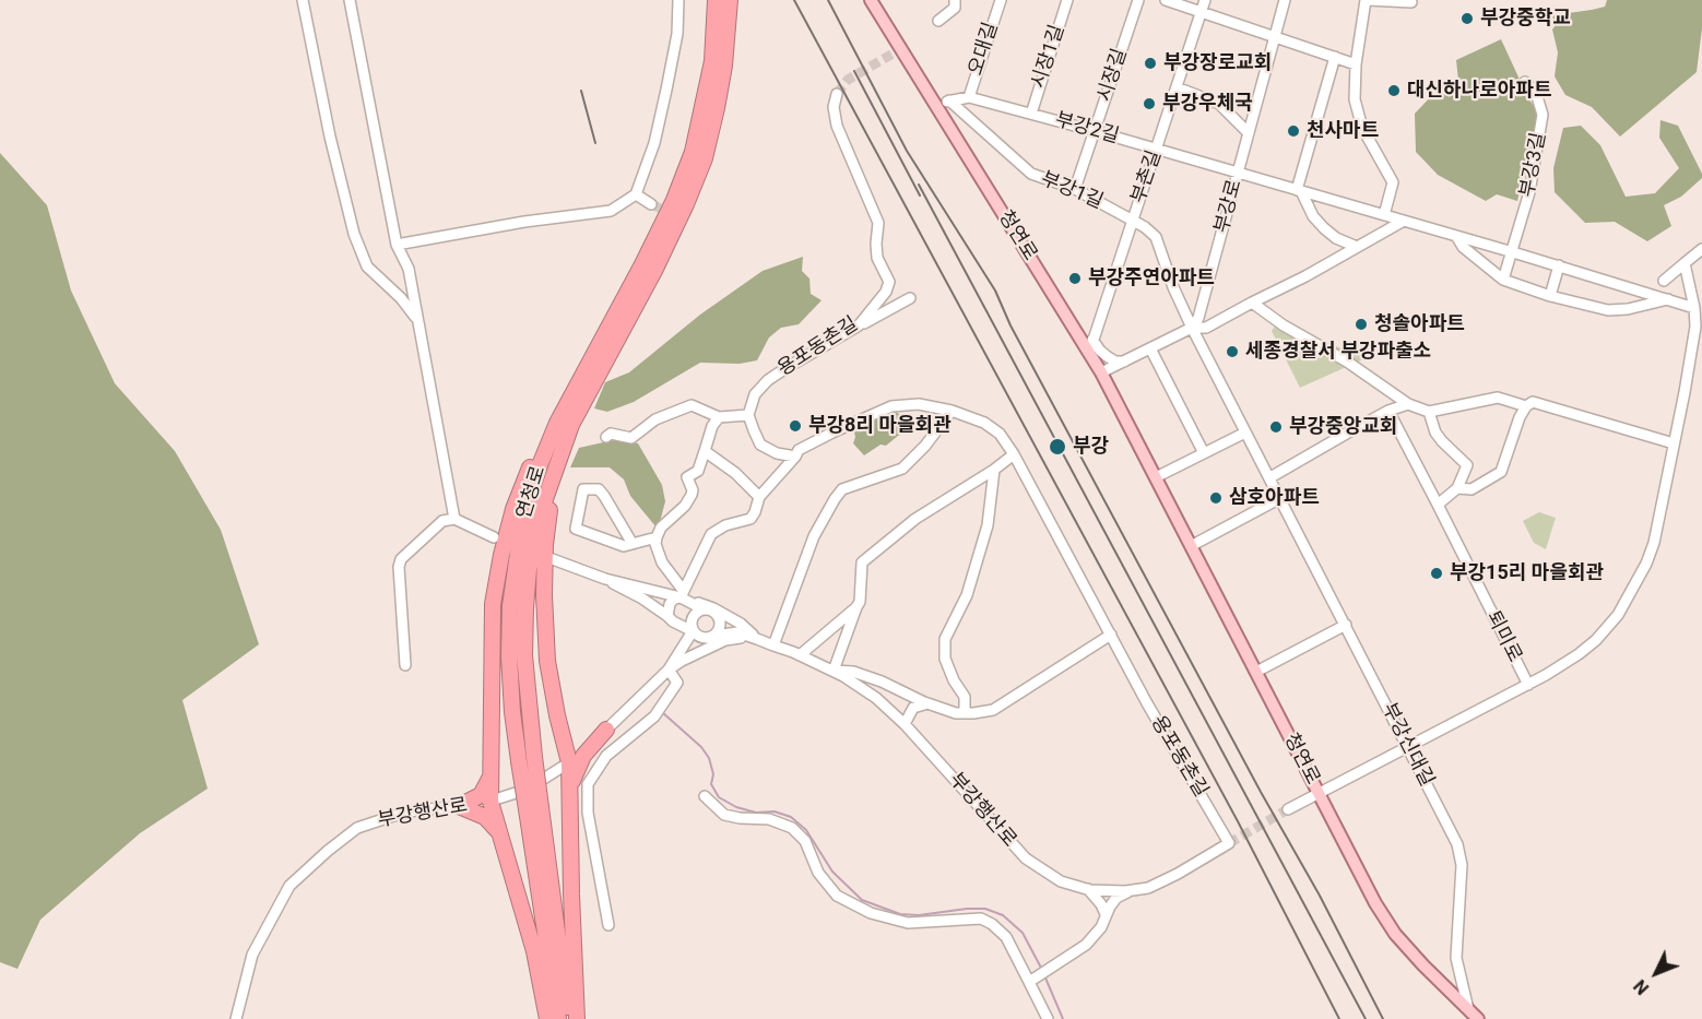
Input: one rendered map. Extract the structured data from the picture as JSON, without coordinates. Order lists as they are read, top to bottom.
{
  "streets": {
    "highway": ["연청로"],
    "main road": ["청연로"],
    "street": [
      "오대길",
      "시장1길",
      "시장길",
      "부강2길",
      "부강3길",
      "부촌길",
      "부강1길",
      "부강로",
      "용포동촌길",
      "퇴미로",
      "부강신대길",
      "부강행산로"
    ]
  },
  "crossings": [
    ["오대길", "부강2길"],
    ["시장1길", "부강2길"],
    ["시장길", "부강2길"],
    ["시장길", "부강1길"],
    ["부강2길", "부촌길"],
    ["부강2길", "부강1길"],
    ["부강2길", "부강로"],
    ["부강2길", "청연로"],
    ["부촌길", "부강1길"],
    ["부촌길", "청연로"],
    ["부강1길", "부강로"],
    ["부강1길", "부강신대길"],
    ["부강로", "부강신대길"],
    ["청연로", "부강신대길"],
    ["용포동촌길", "부강행산로"]
  ],
  "places": [
    "부강중학교",
    "부강장로교회",
    "대신하나로아파트",
    "부강우체국",
    "천사마트",
    "부강주연아파트",
    "청솔아파트",
    "세종경찰서 부강파출소",
    "부강8리 마을회관",
    "부강중앙교회",
    "부강",
    "삼호아파트",
    "부강15리 마을회관"
  ],
  "north": "bottom left"
}
